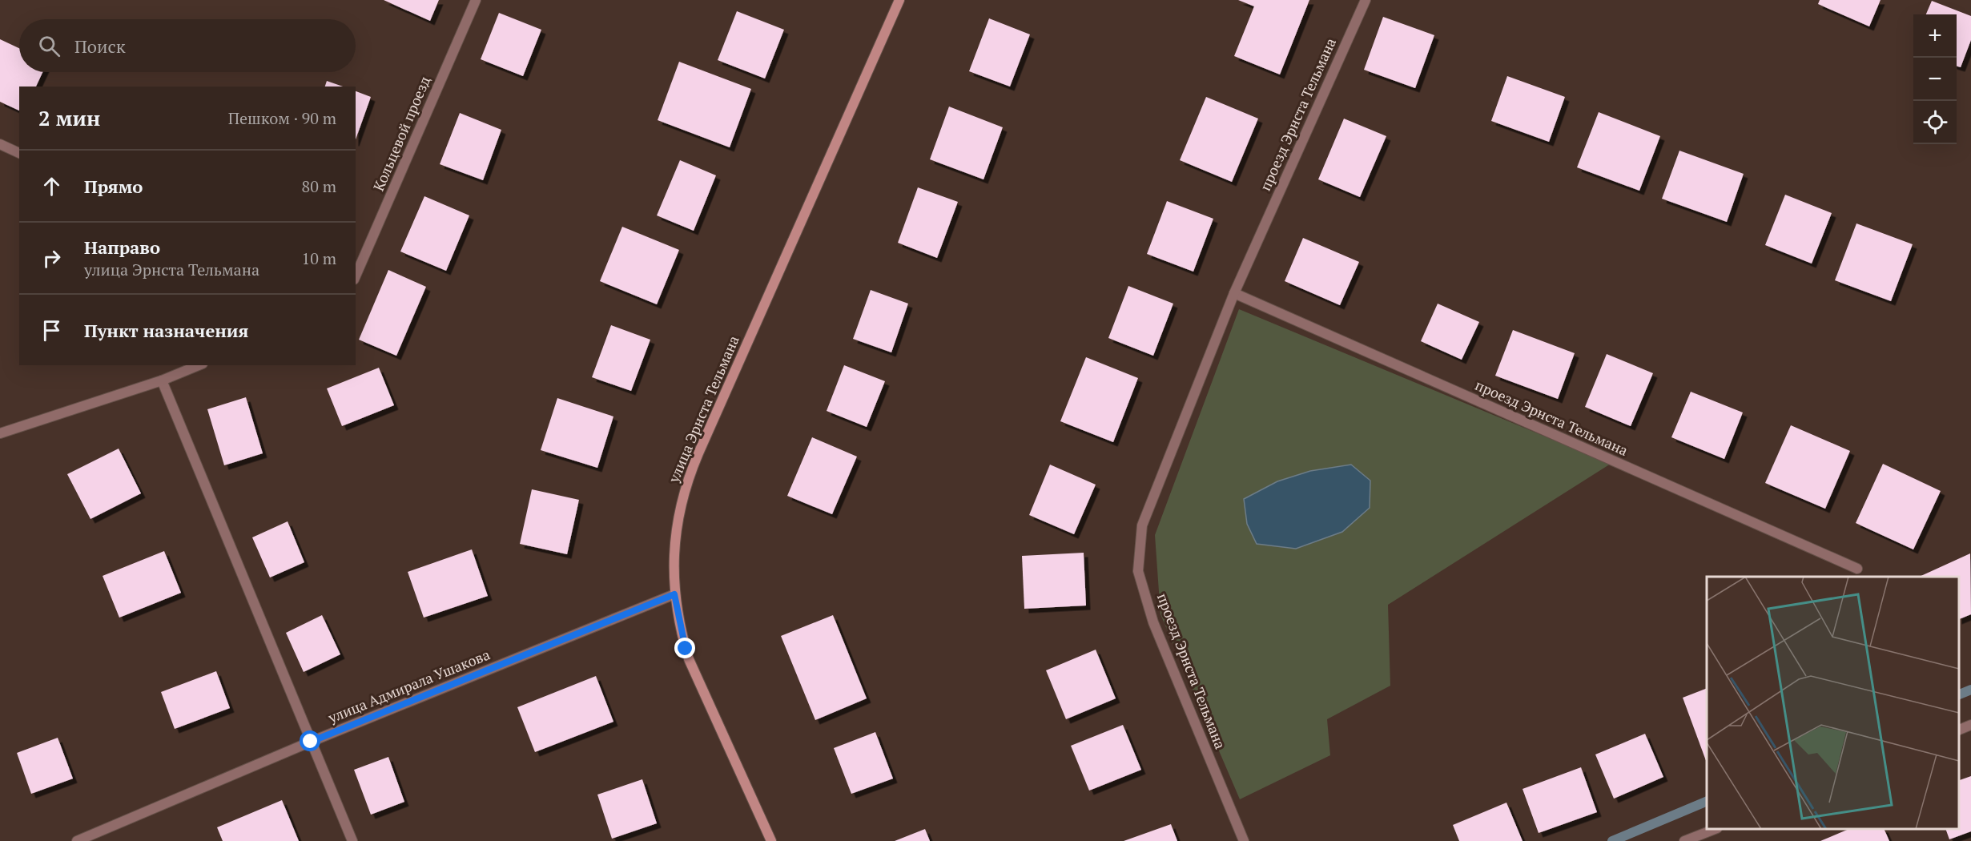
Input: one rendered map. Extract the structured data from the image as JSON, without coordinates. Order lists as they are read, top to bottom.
{
  "streets": {
    "main road": ["улица Эрнста Тельмана"],
    "street": ["проезд Эрнста Тельмана", "Кольцевой проезд", "улица Адмирала Ушакова"]
  },
  "crossings": [
    ["улица Эрнста Тельмана", "улица Адмирала Ушакова"]
  ],
  "page": {
    "map_buttons": ["+", "−"],
    "search": "Поиск",
    "heading": ["2 мин", "Пешком · 90 m"],
    "list": [
      ["Прямо", "80 m"],
      ["Направо", "улица Эрнста Тельмана", "10 m"],
      "Пункт назначения"
    ]
  }
}
